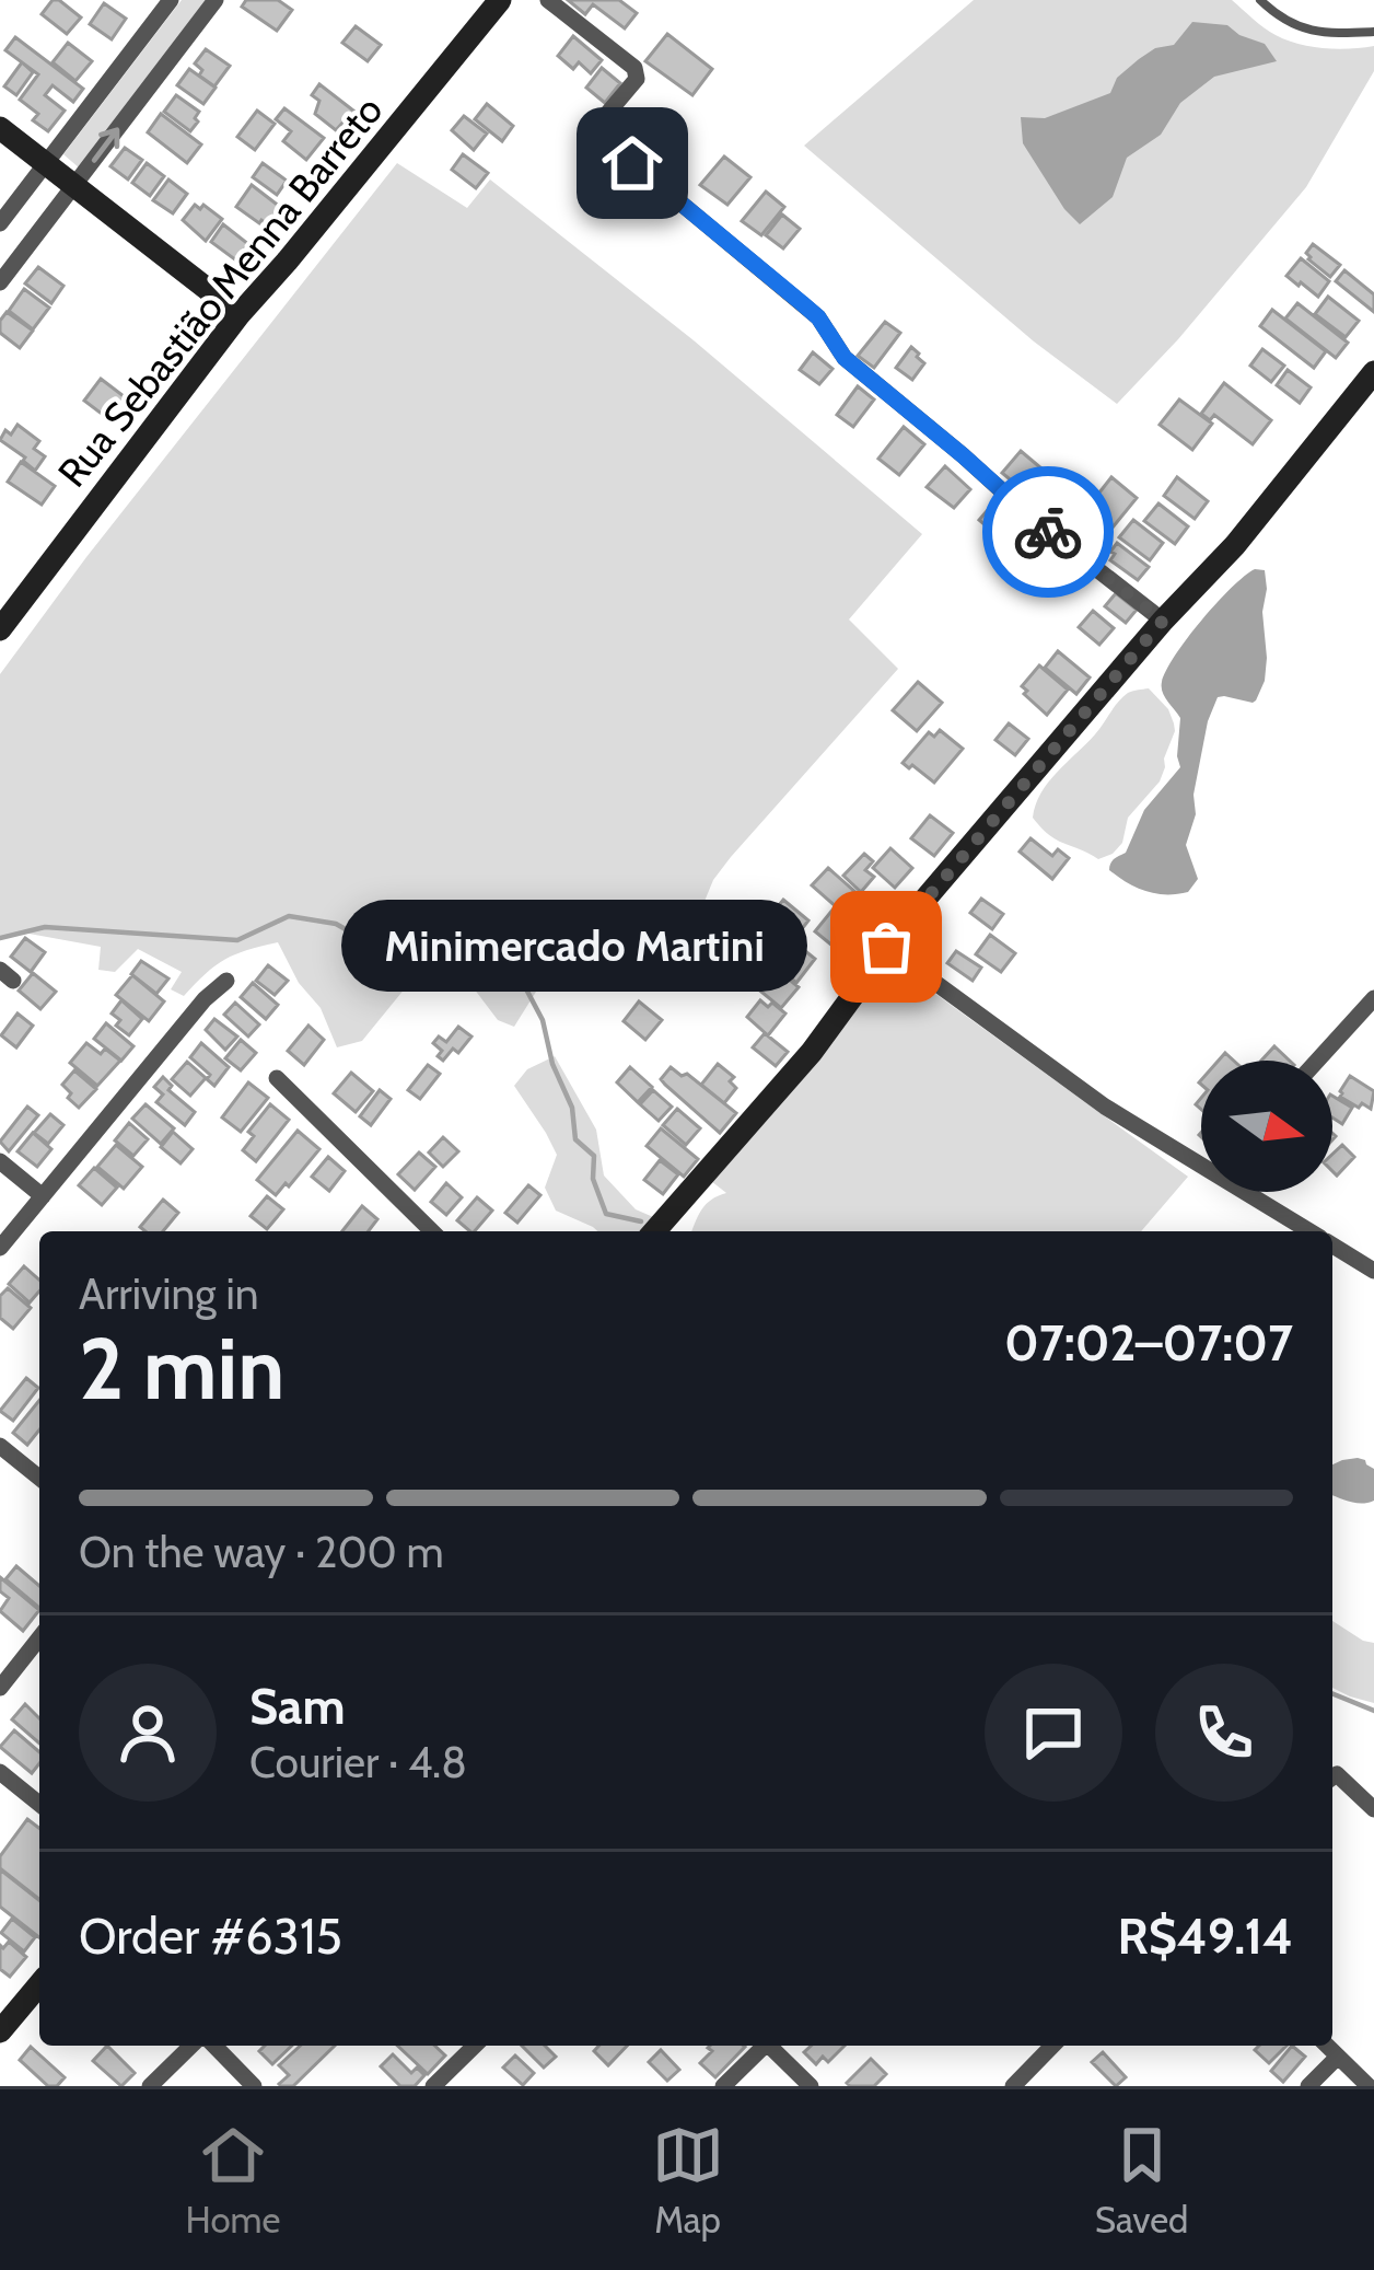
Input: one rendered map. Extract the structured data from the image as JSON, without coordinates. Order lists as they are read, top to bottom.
{
  "streets": {
    "street": ["Rua Sebastião Menna Barreto"]
  },
  "places": ["Minimercado Martini"],
  "north": "right",
  "page": {
    "bubble": "Minimercado Martini",
    "heading": ["2 min", "Arriving in", "07:02–07:07"],
    "panel": [
      "Sam",
      "Courier · 4.8",
      "Order #6315",
      "R$49.14"
    ],
    "bar": "On the way · 200 m",
    "tabs": ["Home", "Map", "Saved"]
  }
}
